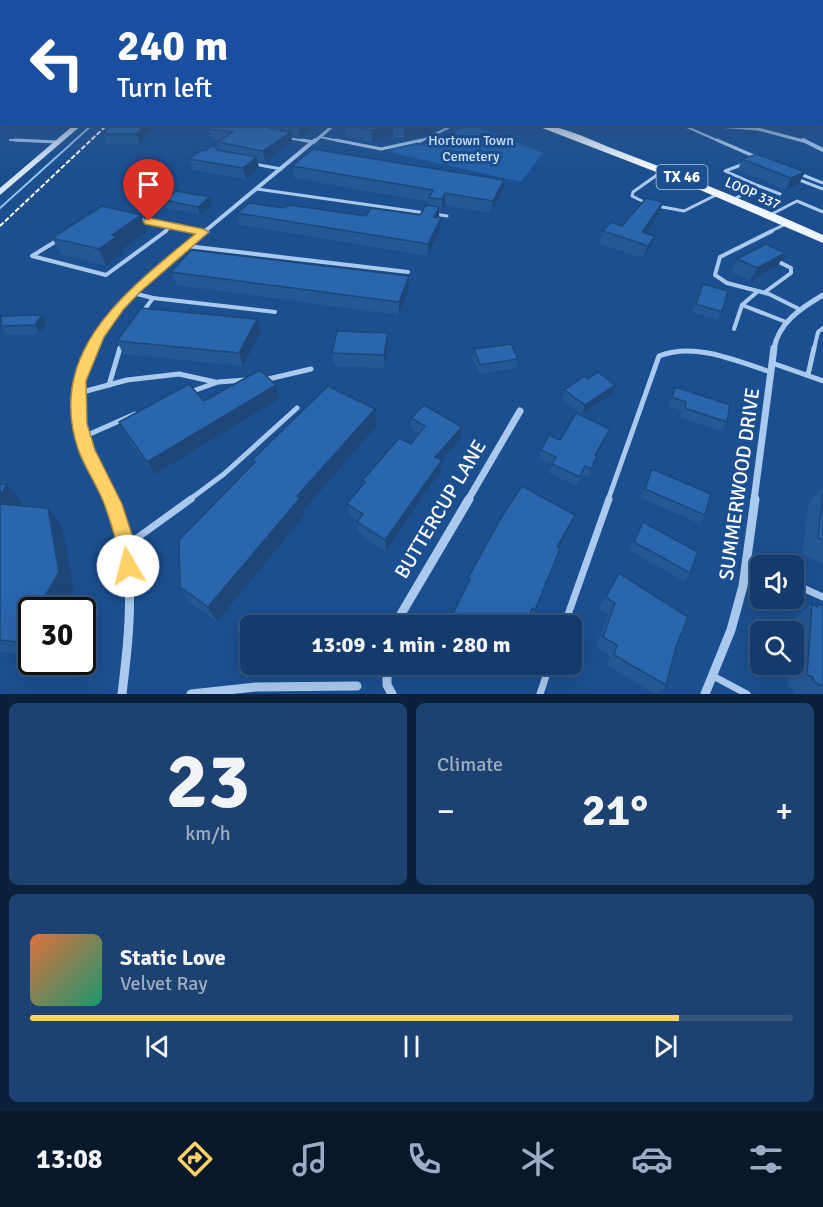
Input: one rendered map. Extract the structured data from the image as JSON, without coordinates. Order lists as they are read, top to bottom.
{
  "streets": {
    "main road": ["TX 46", "LOOP 337"],
    "street": ["SUMMERWOOD DRIVE", "BUTTERCUP LANE"]
  },
  "parks": ["Hortown Town Cemetery"],
  "page": {
    "turn": ["240 m", "Turn left"],
    "limit": "30",
    "trip": "13:09 · 1 min · 280 m",
    "tile": [
      ["23", "km/h"],
      "Climate"
    ],
    "heat": ["−", "21°", "+"],
    "song": ["Static Love", "Velvet Ray"],
    "tabs": "13:08"
  }
}
